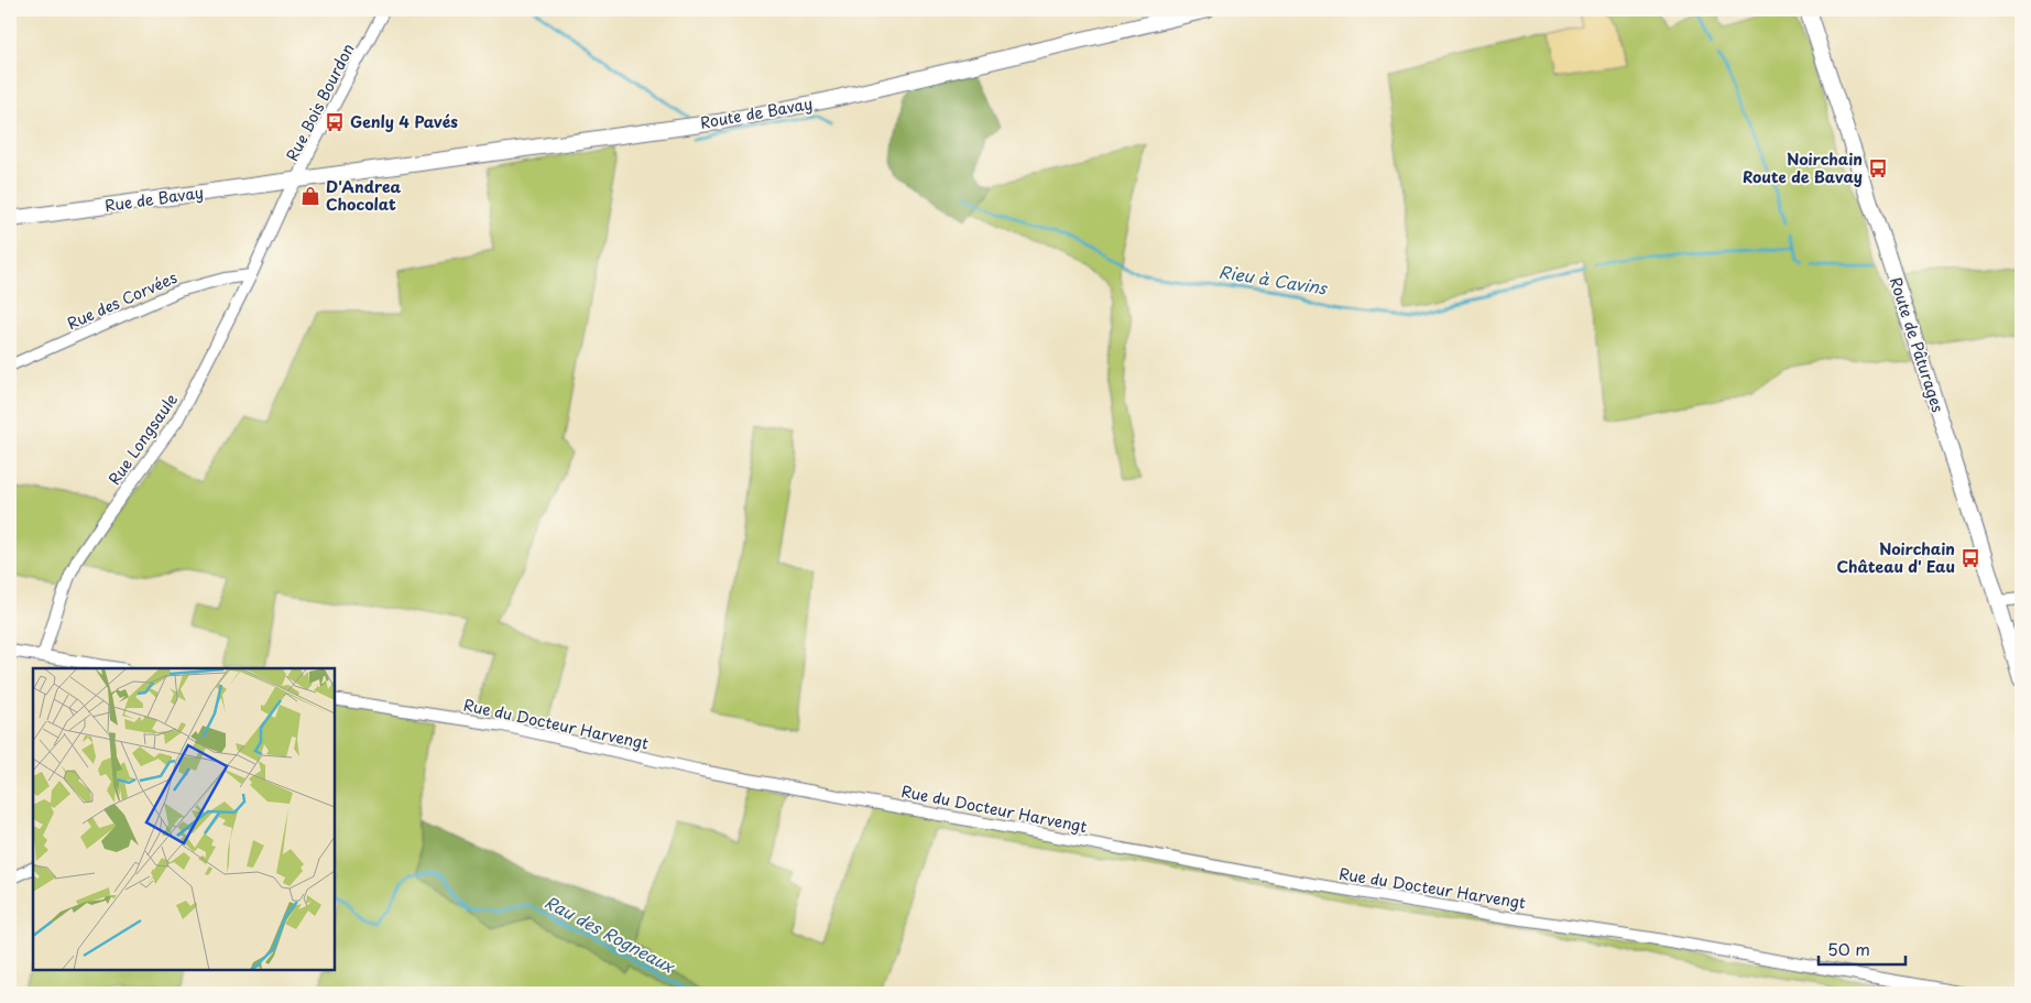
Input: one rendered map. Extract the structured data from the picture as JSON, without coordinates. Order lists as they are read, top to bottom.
{
  "streets": {
    "main road": ["Route de Bavay", "Rue de Bavay", "Route de Pâturages"],
    "street": [
      "Rue Bois Bourdon",
      "Rue des Corvées",
      "Rue Longsaule",
      "Rue du Docteur Harvengt"
    ]
  },
  "crossings": [
    ["Rue Bois Bourdon", "Route de Bavay"],
    ["Rue Bois Bourdon", "Rue de Bavay"],
    ["Rue Bois Bourdon", "Rue Longsaule"],
    ["Route de Bavay", "Rue de Bavay"],
    ["Route de Bavay", "Rue Longsaule"],
    ["Rue de Bavay", "Rue Longsaule"],
    ["Rue des Corvées", "Rue Longsaule"]
  ],
  "water": ["Rieu à Cavins", "Rau des Rogneaux"],
  "places": {
    "bus stop": ["Genly 4 Pavés", "Noirchain Route de Bavay", "Noirchain Château d' Eau"],
    "shop": ["D'Andrea Chocolat"]
  },
  "scale_bar": "50 m"
}
